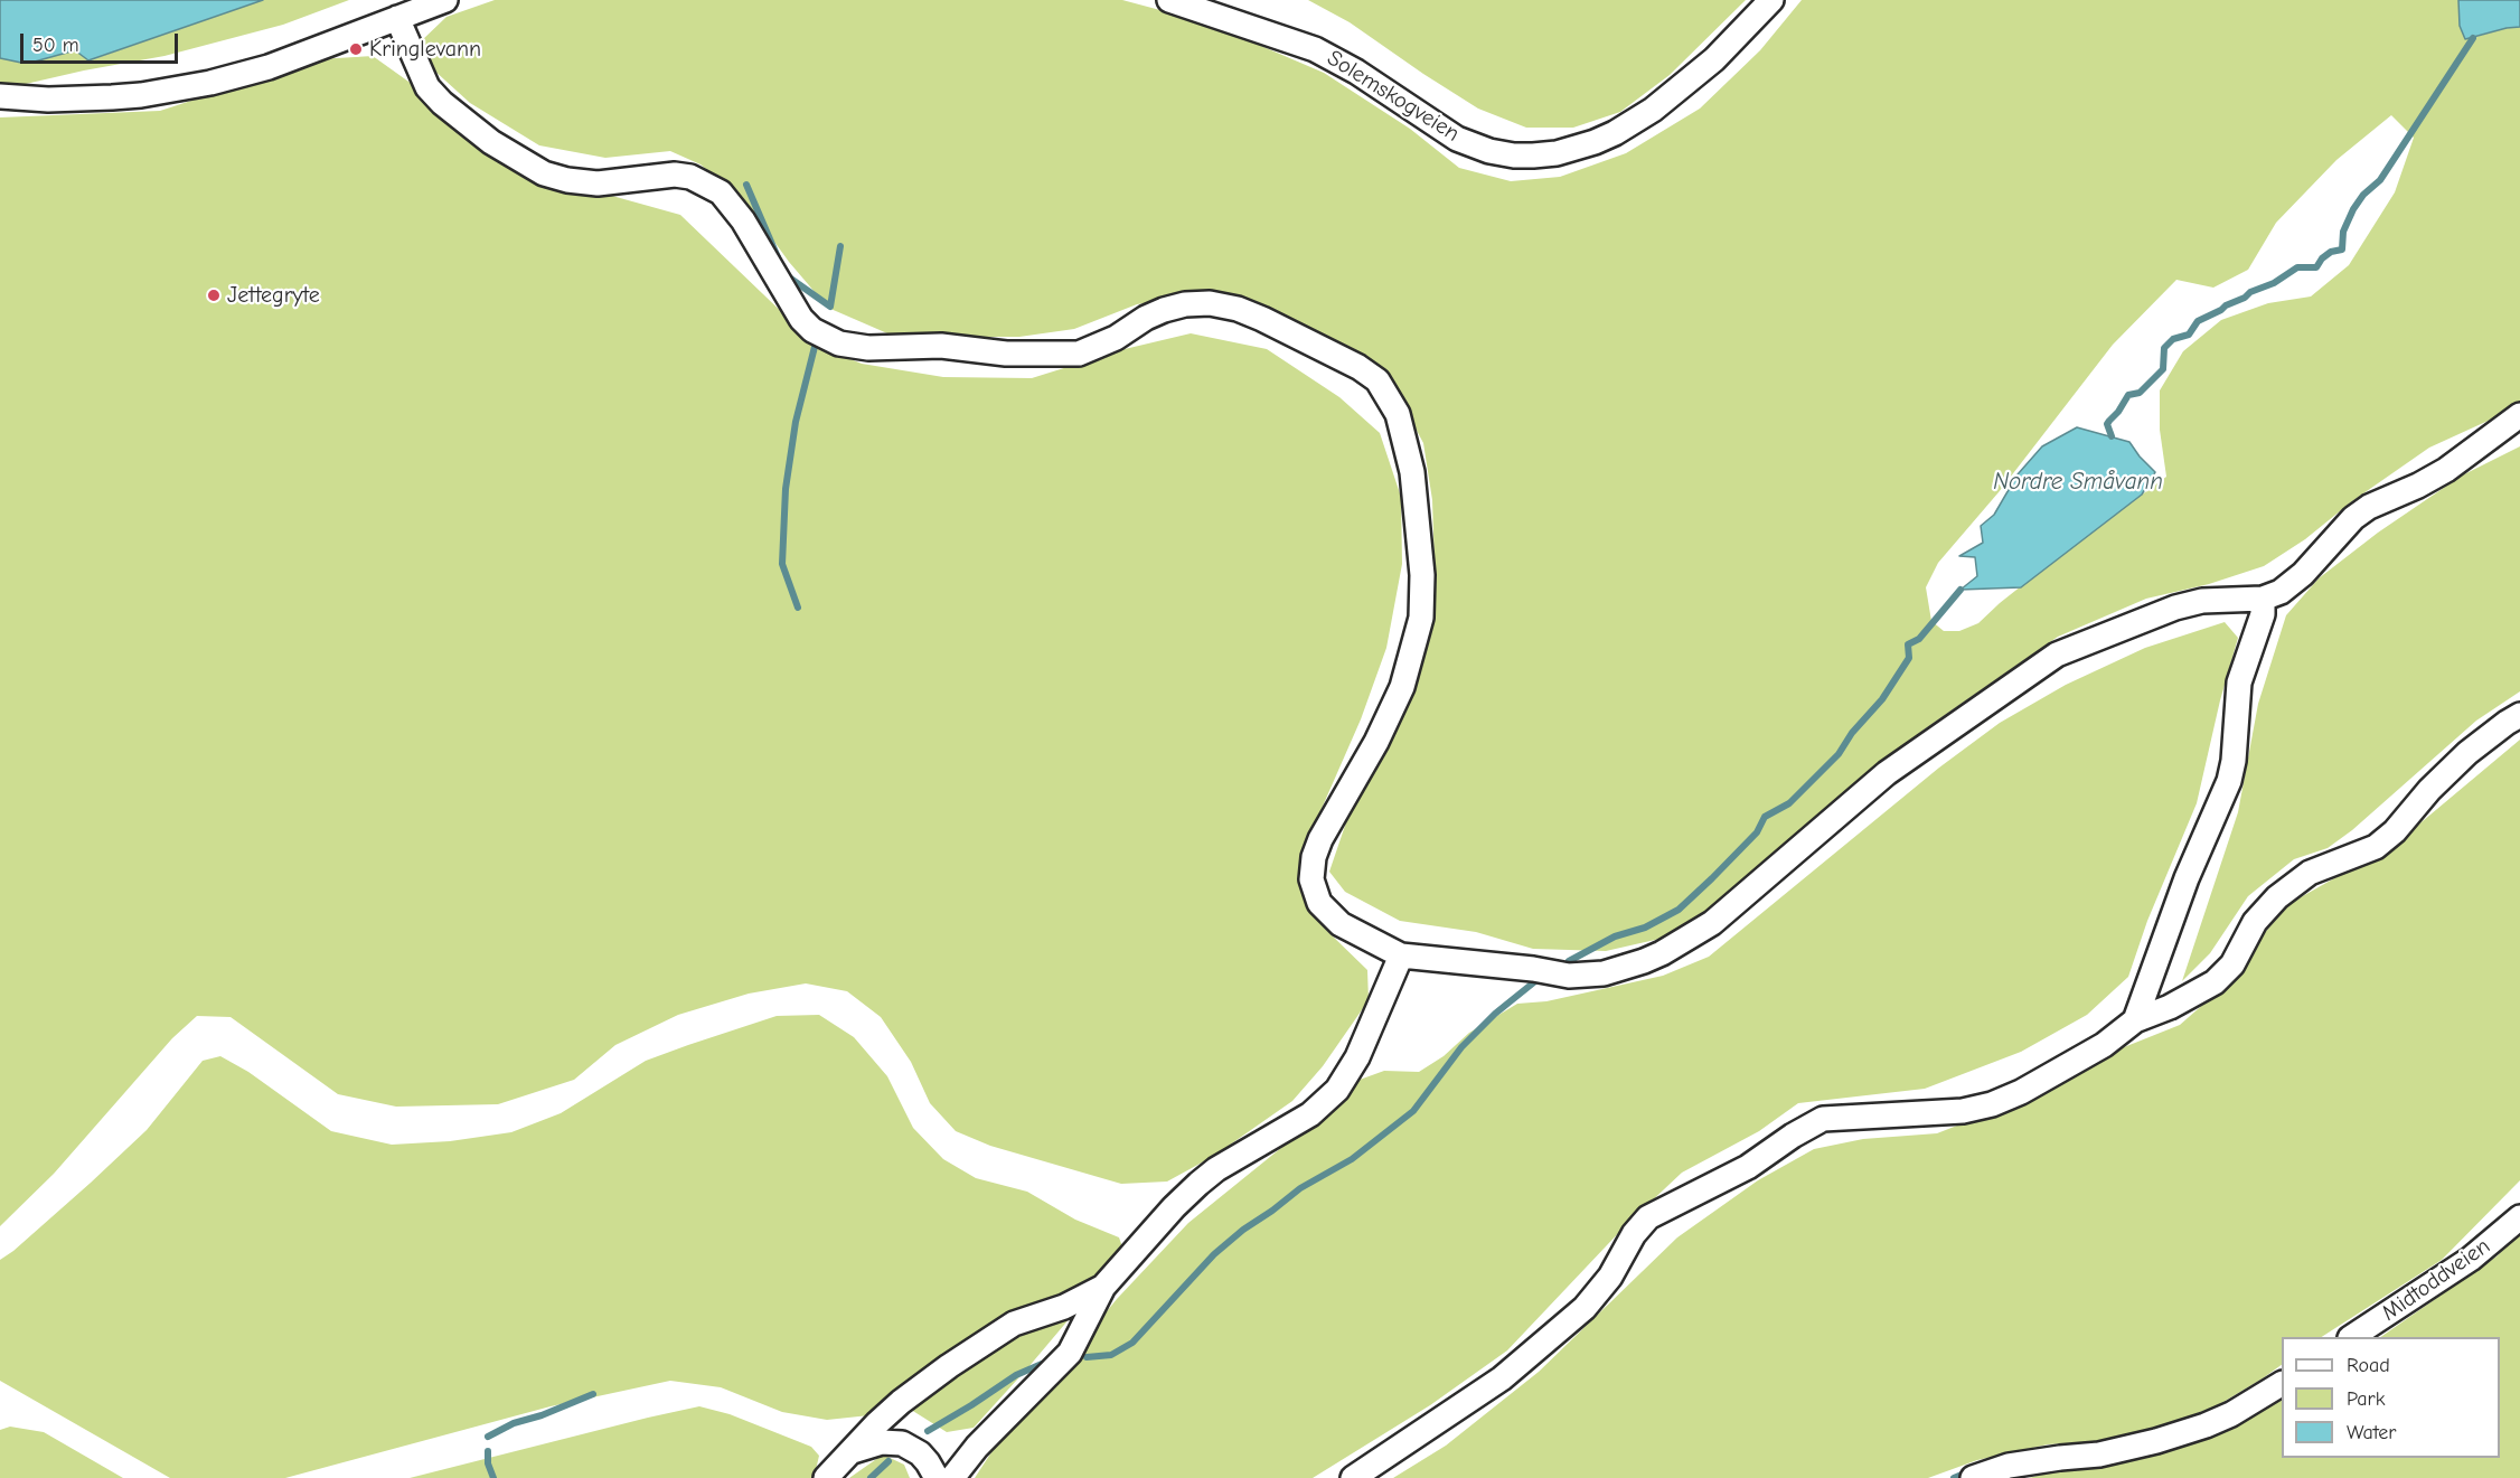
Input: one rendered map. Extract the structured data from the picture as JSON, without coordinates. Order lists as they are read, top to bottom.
{
  "streets": {
    "street": ["Solemskogveien", "Midtoddveien"]
  },
  "water": ["Nordre Småvann"],
  "places": ["Kringlevann", "Jettegryte"],
  "legend": ["Road", "Park", "Water"],
  "scale_bar": "50 m"
}
